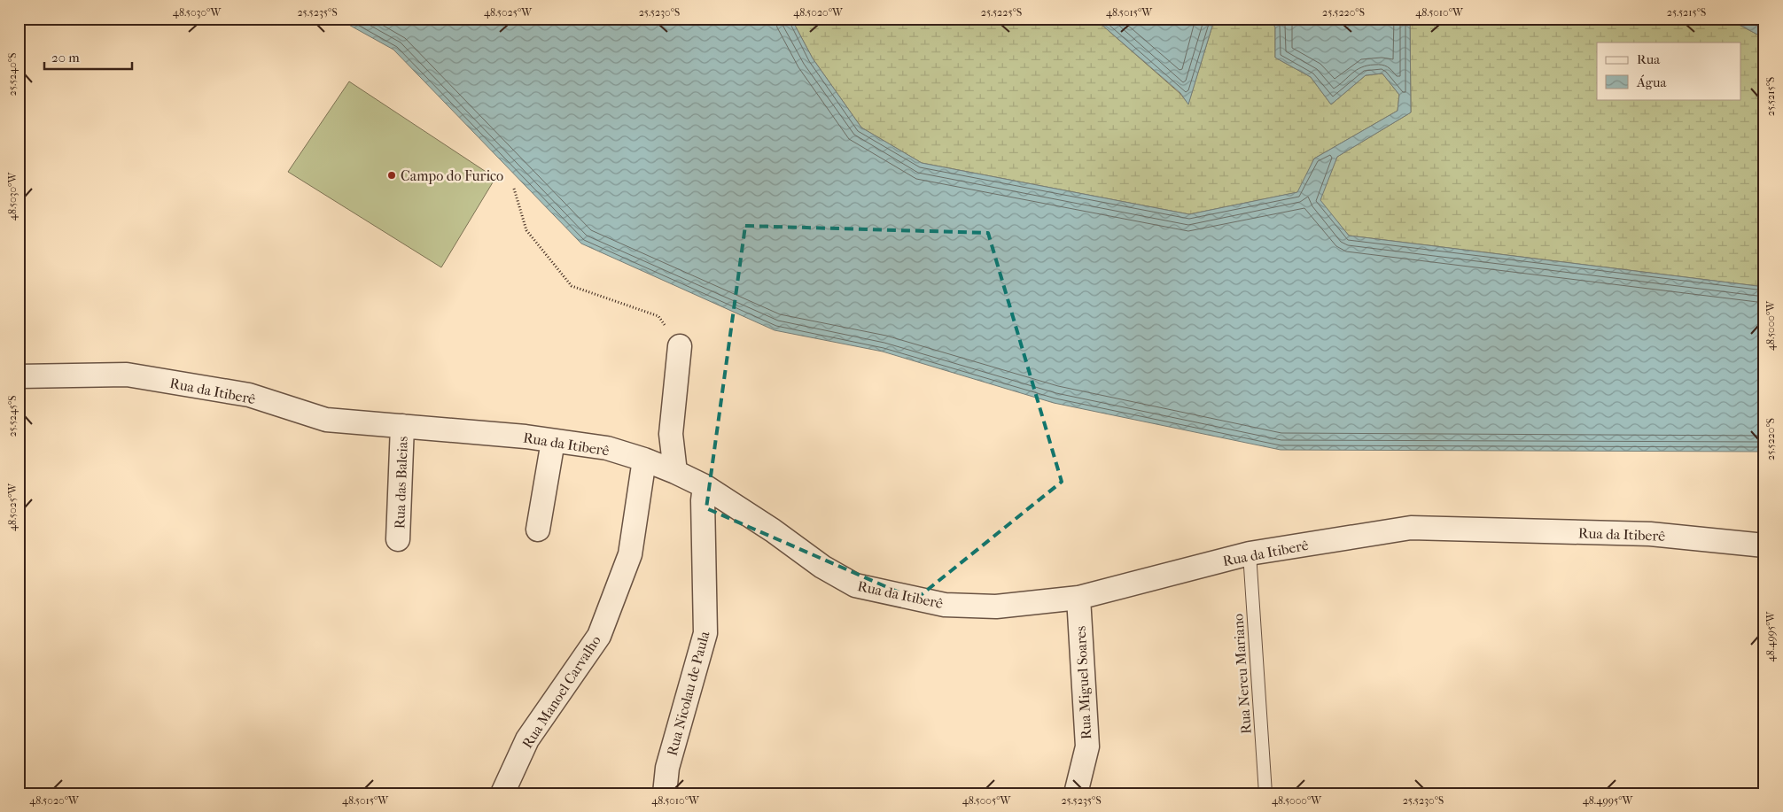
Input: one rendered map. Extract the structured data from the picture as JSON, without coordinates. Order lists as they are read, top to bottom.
{
  "streets": {
    "street": [
      "Rua da Itiberê",
      "Rua das Baleias",
      "Rua Miguel Soares",
      "Rua Manoel Carvalho",
      "Rua Nicolau de Paula"
    ],
    "lane": ["Rua Nereu Mariano"]
  },
  "crossings": [
    ["Rua da Itiberê", "Rua das Baleias"],
    ["Rua da Itiberê", "Rua Nereu Mariano"],
    ["Rua da Itiberê", "Rua Miguel Soares"],
    ["Rua da Itiberê", "Rua Manoel Carvalho"],
    ["Rua da Itiberê", "Rua Nicolau de Paula"]
  ],
  "places": ["Campo do Furico"],
  "legend": ["Rua", "Água"],
  "scale_bar": "20 m",
  "coordinates": [
    "48.5030°W",
    "25.5235°S",
    "48.5025°W",
    "25.5230°S",
    "48.5020°W",
    "25.5225°S",
    "48.5015°W",
    "25.5220°S",
    "48.5010°W",
    "25.5215°S",
    "25.5240°S",
    "48.5000°W",
    "25.5245°S",
    "48.4995°W",
    "48.5005°W"
  ]
}
